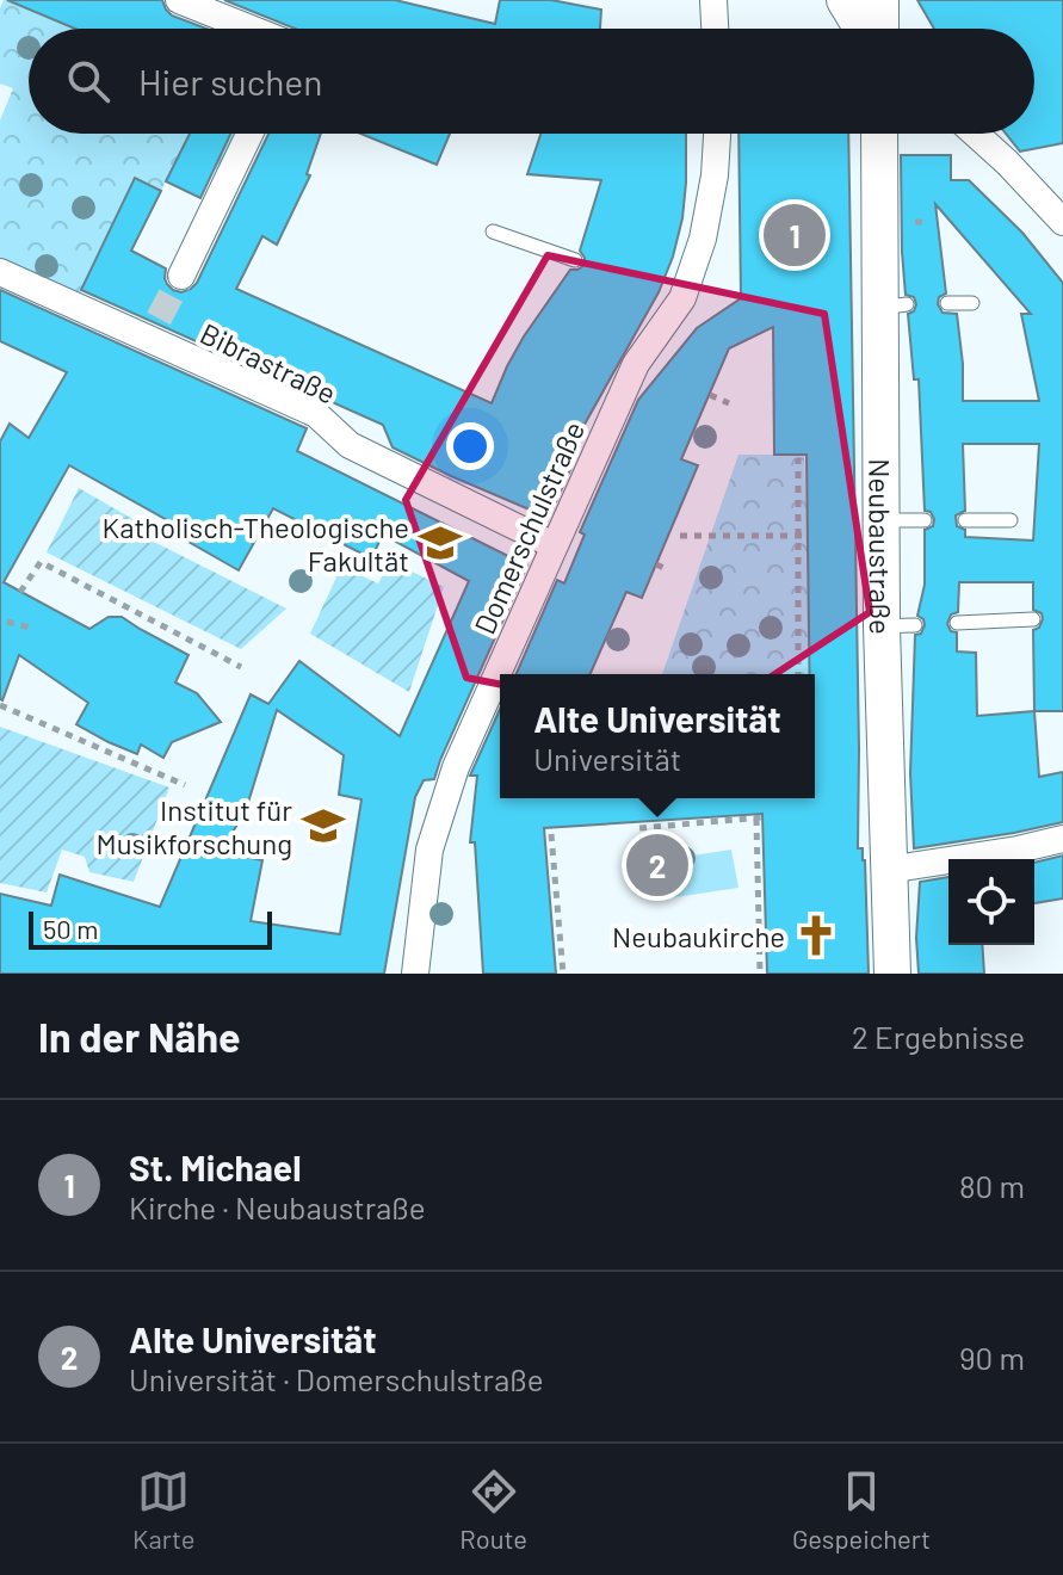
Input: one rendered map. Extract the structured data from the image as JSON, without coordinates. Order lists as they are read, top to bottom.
{
  "streets": {
    "street": ["Bibrastraße", "Domerschulstraße", "Neubaustraße"]
  },
  "crossings": [
    ["Bibrastraße", "Domerschulstraße"]
  ],
  "places": {
    "school or university": ["Katholisch-Theologische Fakultät", "Institut für Musikforschung"],
    "church": ["Neubaukirche"]
  },
  "scale_bar": "50 m",
  "page": {
    "search": "Hier suchen",
    "pins": ["1", "2"],
    "popup": ["Alte Universität", "Universität"],
    "scale": "50 m",
    "heading": ["In der Nähe", "2 Ergebnisse"],
    "list": [
      {
        "mark": "1",
        "name": "St. Michael",
        "note": "Kirche · Neubaustraße",
        "value": "80 m"
      },
      {
        "mark": "2",
        "name": "Alte Universität",
        "note": "Universität · Domerschulstraße",
        "value": "90 m"
      }
    ],
    "nav": ["Karte", "Route", "Gespeichert"]
  }
}
